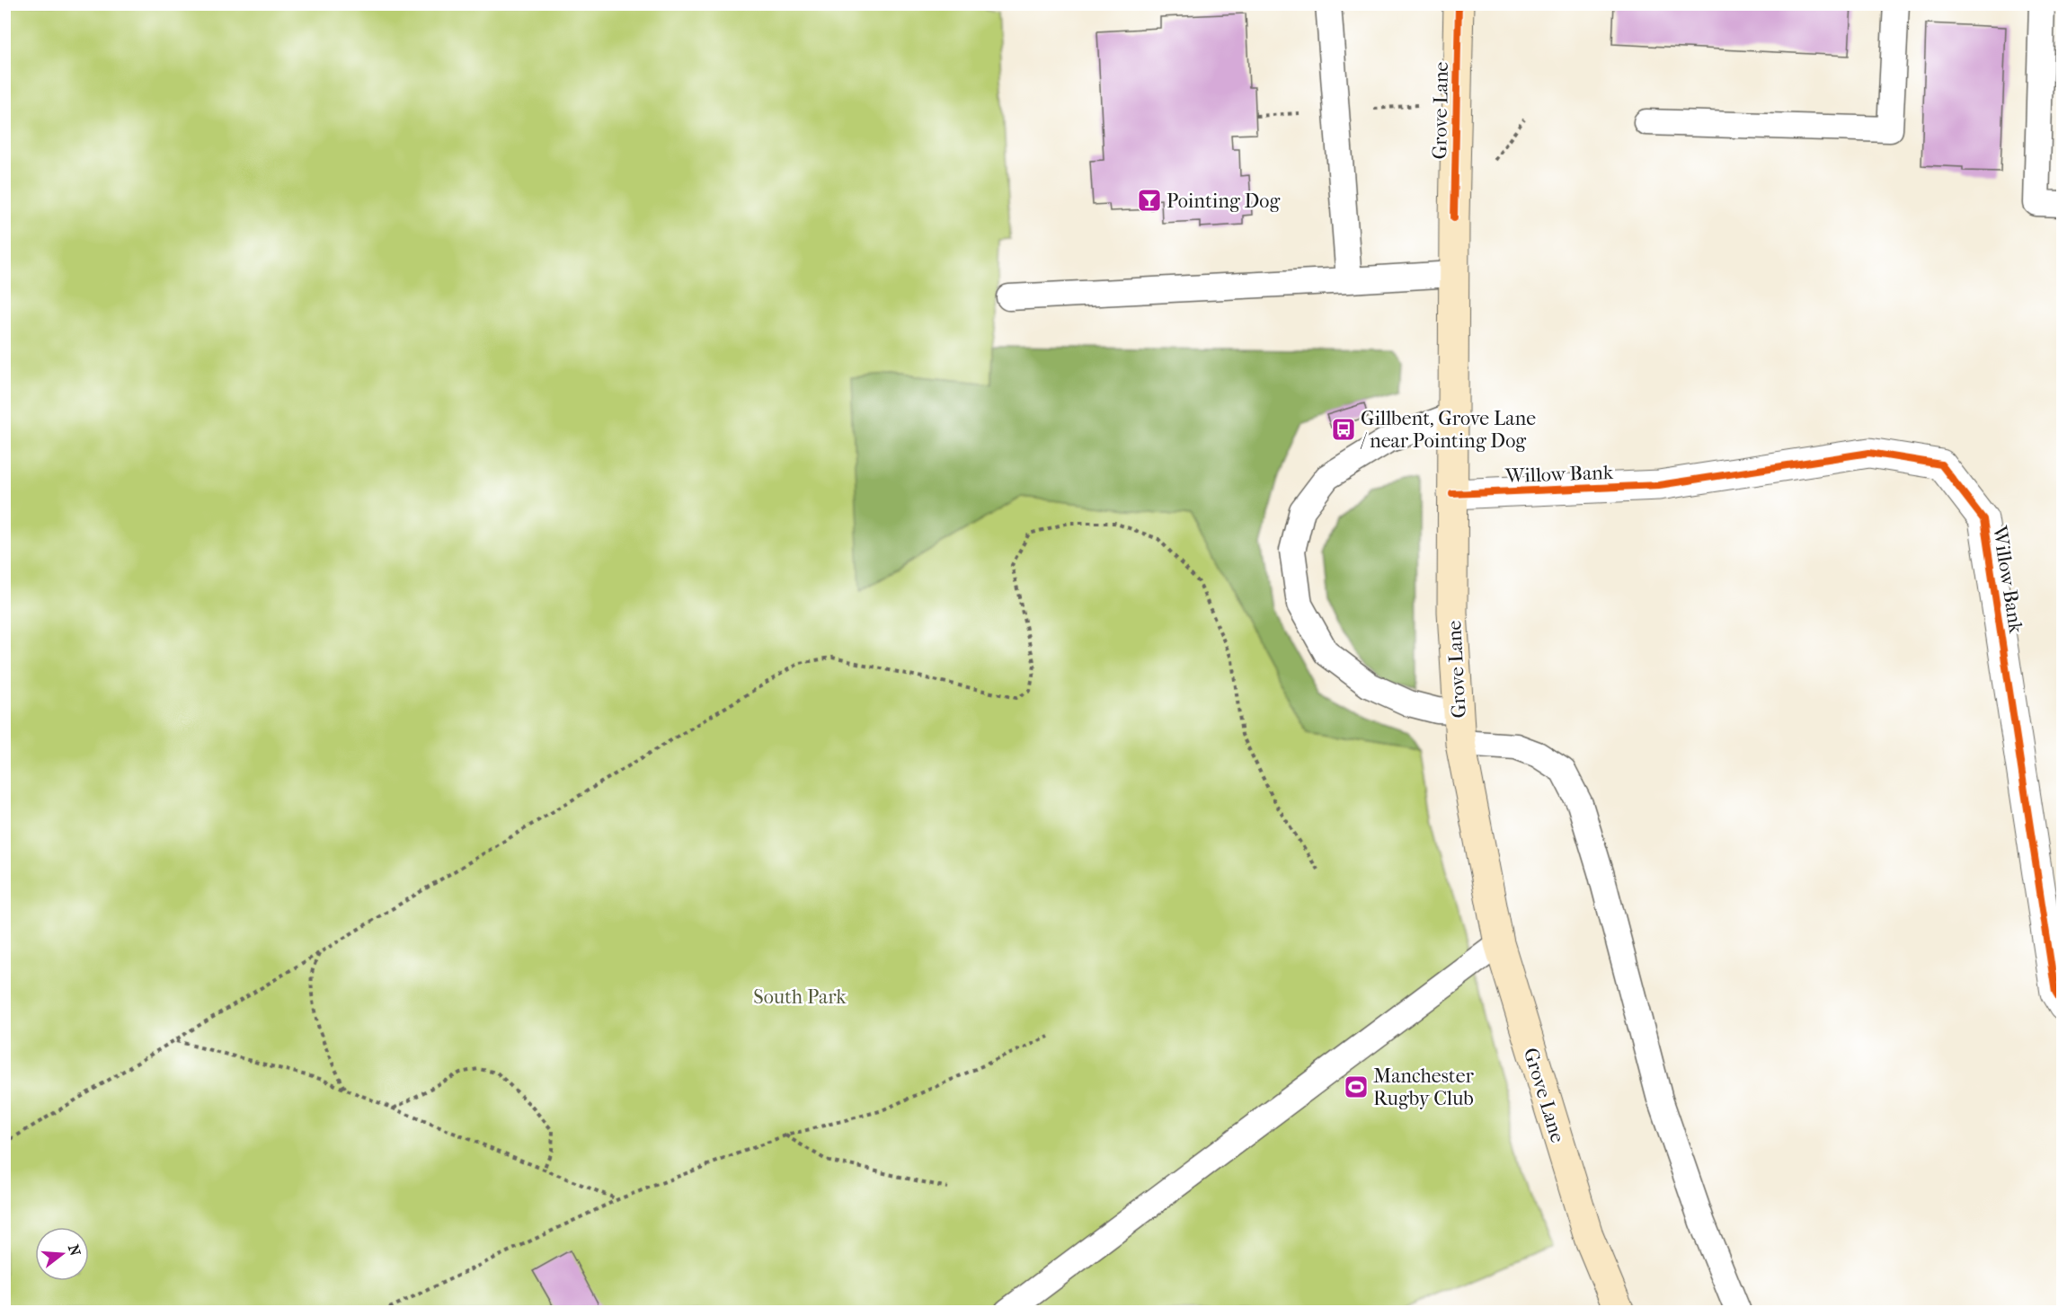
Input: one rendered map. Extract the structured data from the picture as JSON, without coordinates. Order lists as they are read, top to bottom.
{
  "streets": {
    "main road": ["Grove Lane"],
    "street": ["Willow Bank"]
  },
  "crossings": [
    ["Grove Lane", "Willow Bank"]
  ],
  "parks": ["South Park"],
  "places": {
    "bar": ["Pointing Dog"],
    "bus stop": ["Gillbent, Grove Lane / near Pointing Dog"],
    "sports": ["Manchester Rugby Club"]
  },
  "north": "right"
}
